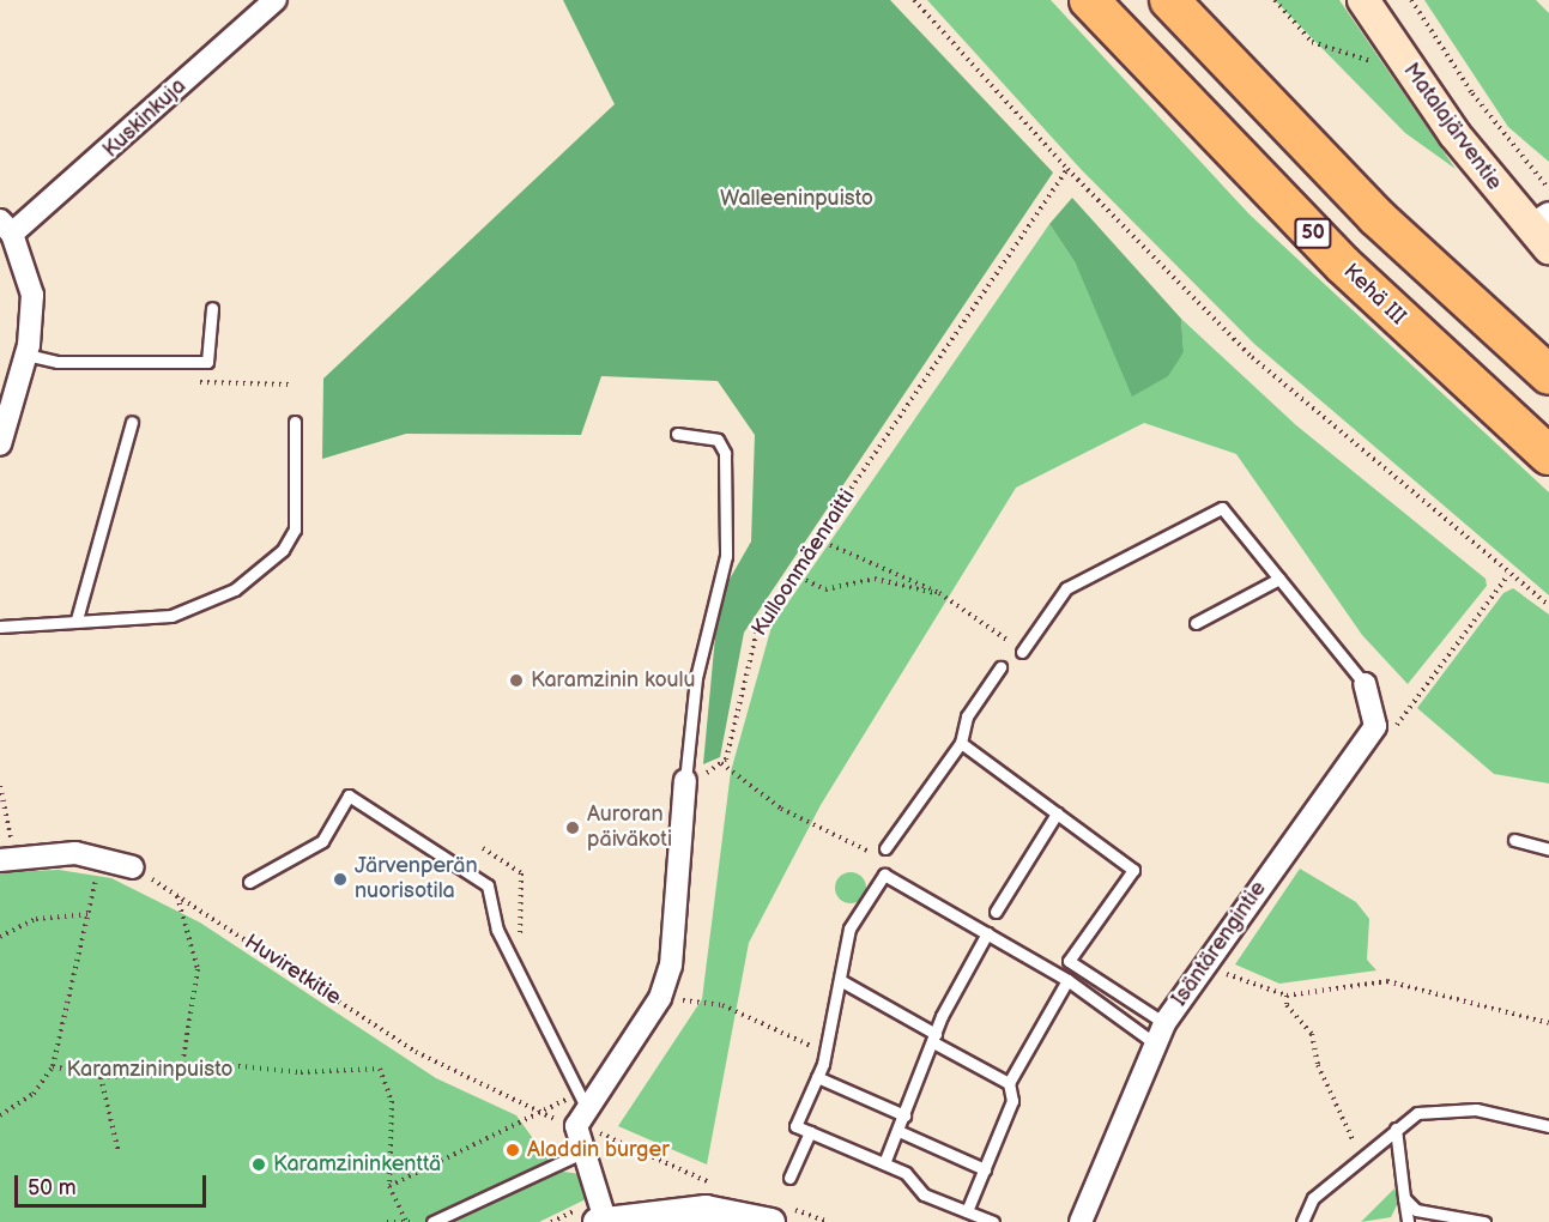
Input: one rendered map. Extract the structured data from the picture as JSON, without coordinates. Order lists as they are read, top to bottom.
{
  "streets": {
    "highway": ["50", "Kehä III"],
    "main road": ["Matalajärventie"],
    "street": ["Kuskinkuja", "Isäntärengintie"],
    "path": ["Kulloonmäenraitti", "Huviretkitie"]
  },
  "parks": ["Walleeninpuisto", "Karamzininpuisto"],
  "places": [
    "Karamzinin koulu",
    "Auroran päiväkoti",
    "Järvenperän nuorisotila",
    "Aladdin burger",
    "Karamzininkenttä"
  ],
  "scale_bar": "50 m"
}
